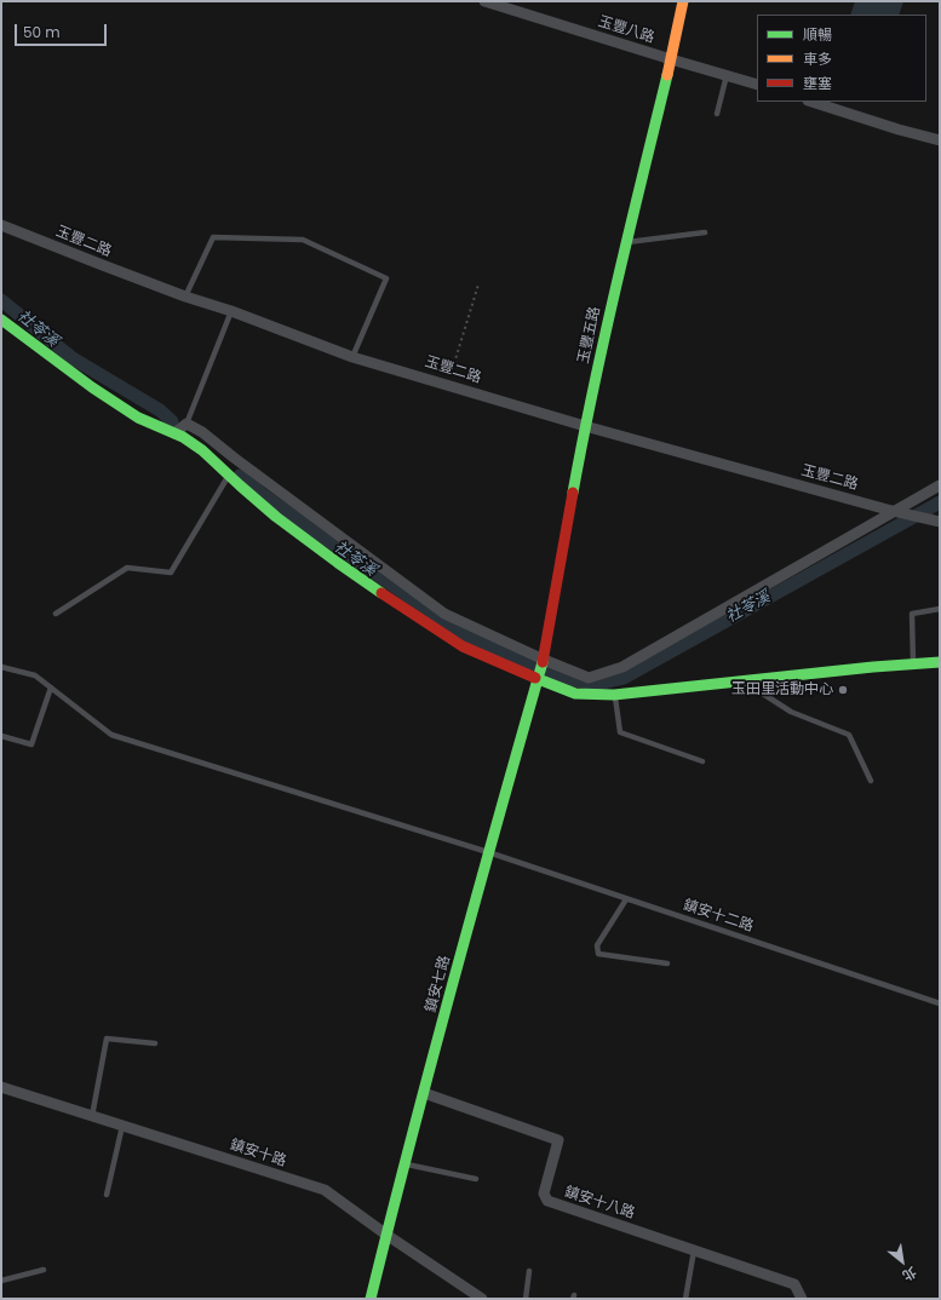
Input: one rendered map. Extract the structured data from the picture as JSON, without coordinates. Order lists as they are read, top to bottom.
{
  "streets": {
    "street": [
      "玉豐八路",
      "玉豐二路",
      "玉豐五路",
      "鎮安七路",
      "鎮安十路",
      "鎮安十八路"
    ],
    "lane": ["鎮安十二路"]
  },
  "crossings": [
    ["玉豐八路", "玉豐五路"],
    ["玉豐二路", "玉豐五路"],
    ["玉豐五路", "鎮安七路"],
    ["鎮安十二路", "鎮安七路"],
    ["鎮安七路", "鎮安十路"],
    ["鎮安七路", "鎮安十八路"]
  ],
  "water": ["社苓溪"],
  "places": ["玉田里活動中心"],
  "legend": ["順暢", "車多", "壅塞"],
  "scale_bar": "50 m",
  "north": "bottom right"
}
